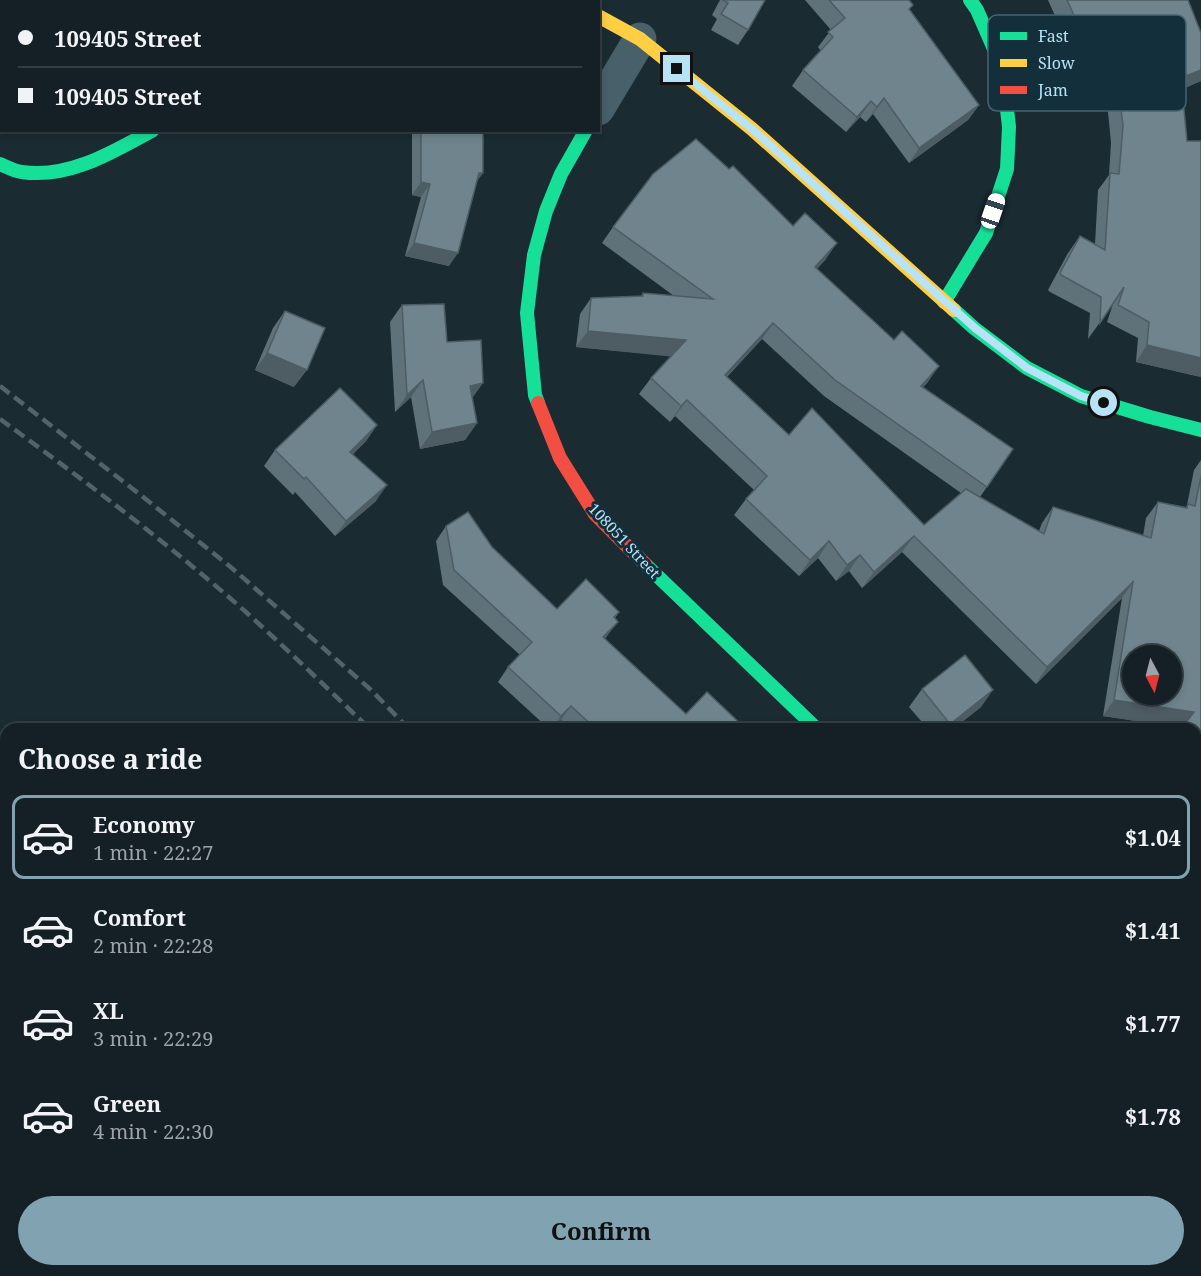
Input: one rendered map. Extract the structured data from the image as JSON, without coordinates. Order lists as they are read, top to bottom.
{
  "streets": {
    "street": ["108051 Street"]
  },
  "legend": ["Fast", "Slow", "Jam"],
  "north": "bottom",
  "page": {
    "banner": ["109405 Street", "109405 Street"],
    "heading": "Choose a ride",
    "list": [
      {
        "name": "Economy",
        "note": "1 min · 22:27",
        "value": "$1.04"
      },
      {
        "name": "Comfort",
        "note": "2 min · 22:28",
        "value": "$1.41"
      },
      {
        "name": "XL",
        "note": "3 min · 22:29",
        "value": "$1.77"
      },
      {
        "name": "Green",
        "note": "4 min · 22:30",
        "value": "$1.78"
      }
    ],
    "buttons": "Confirm"
  }
}
